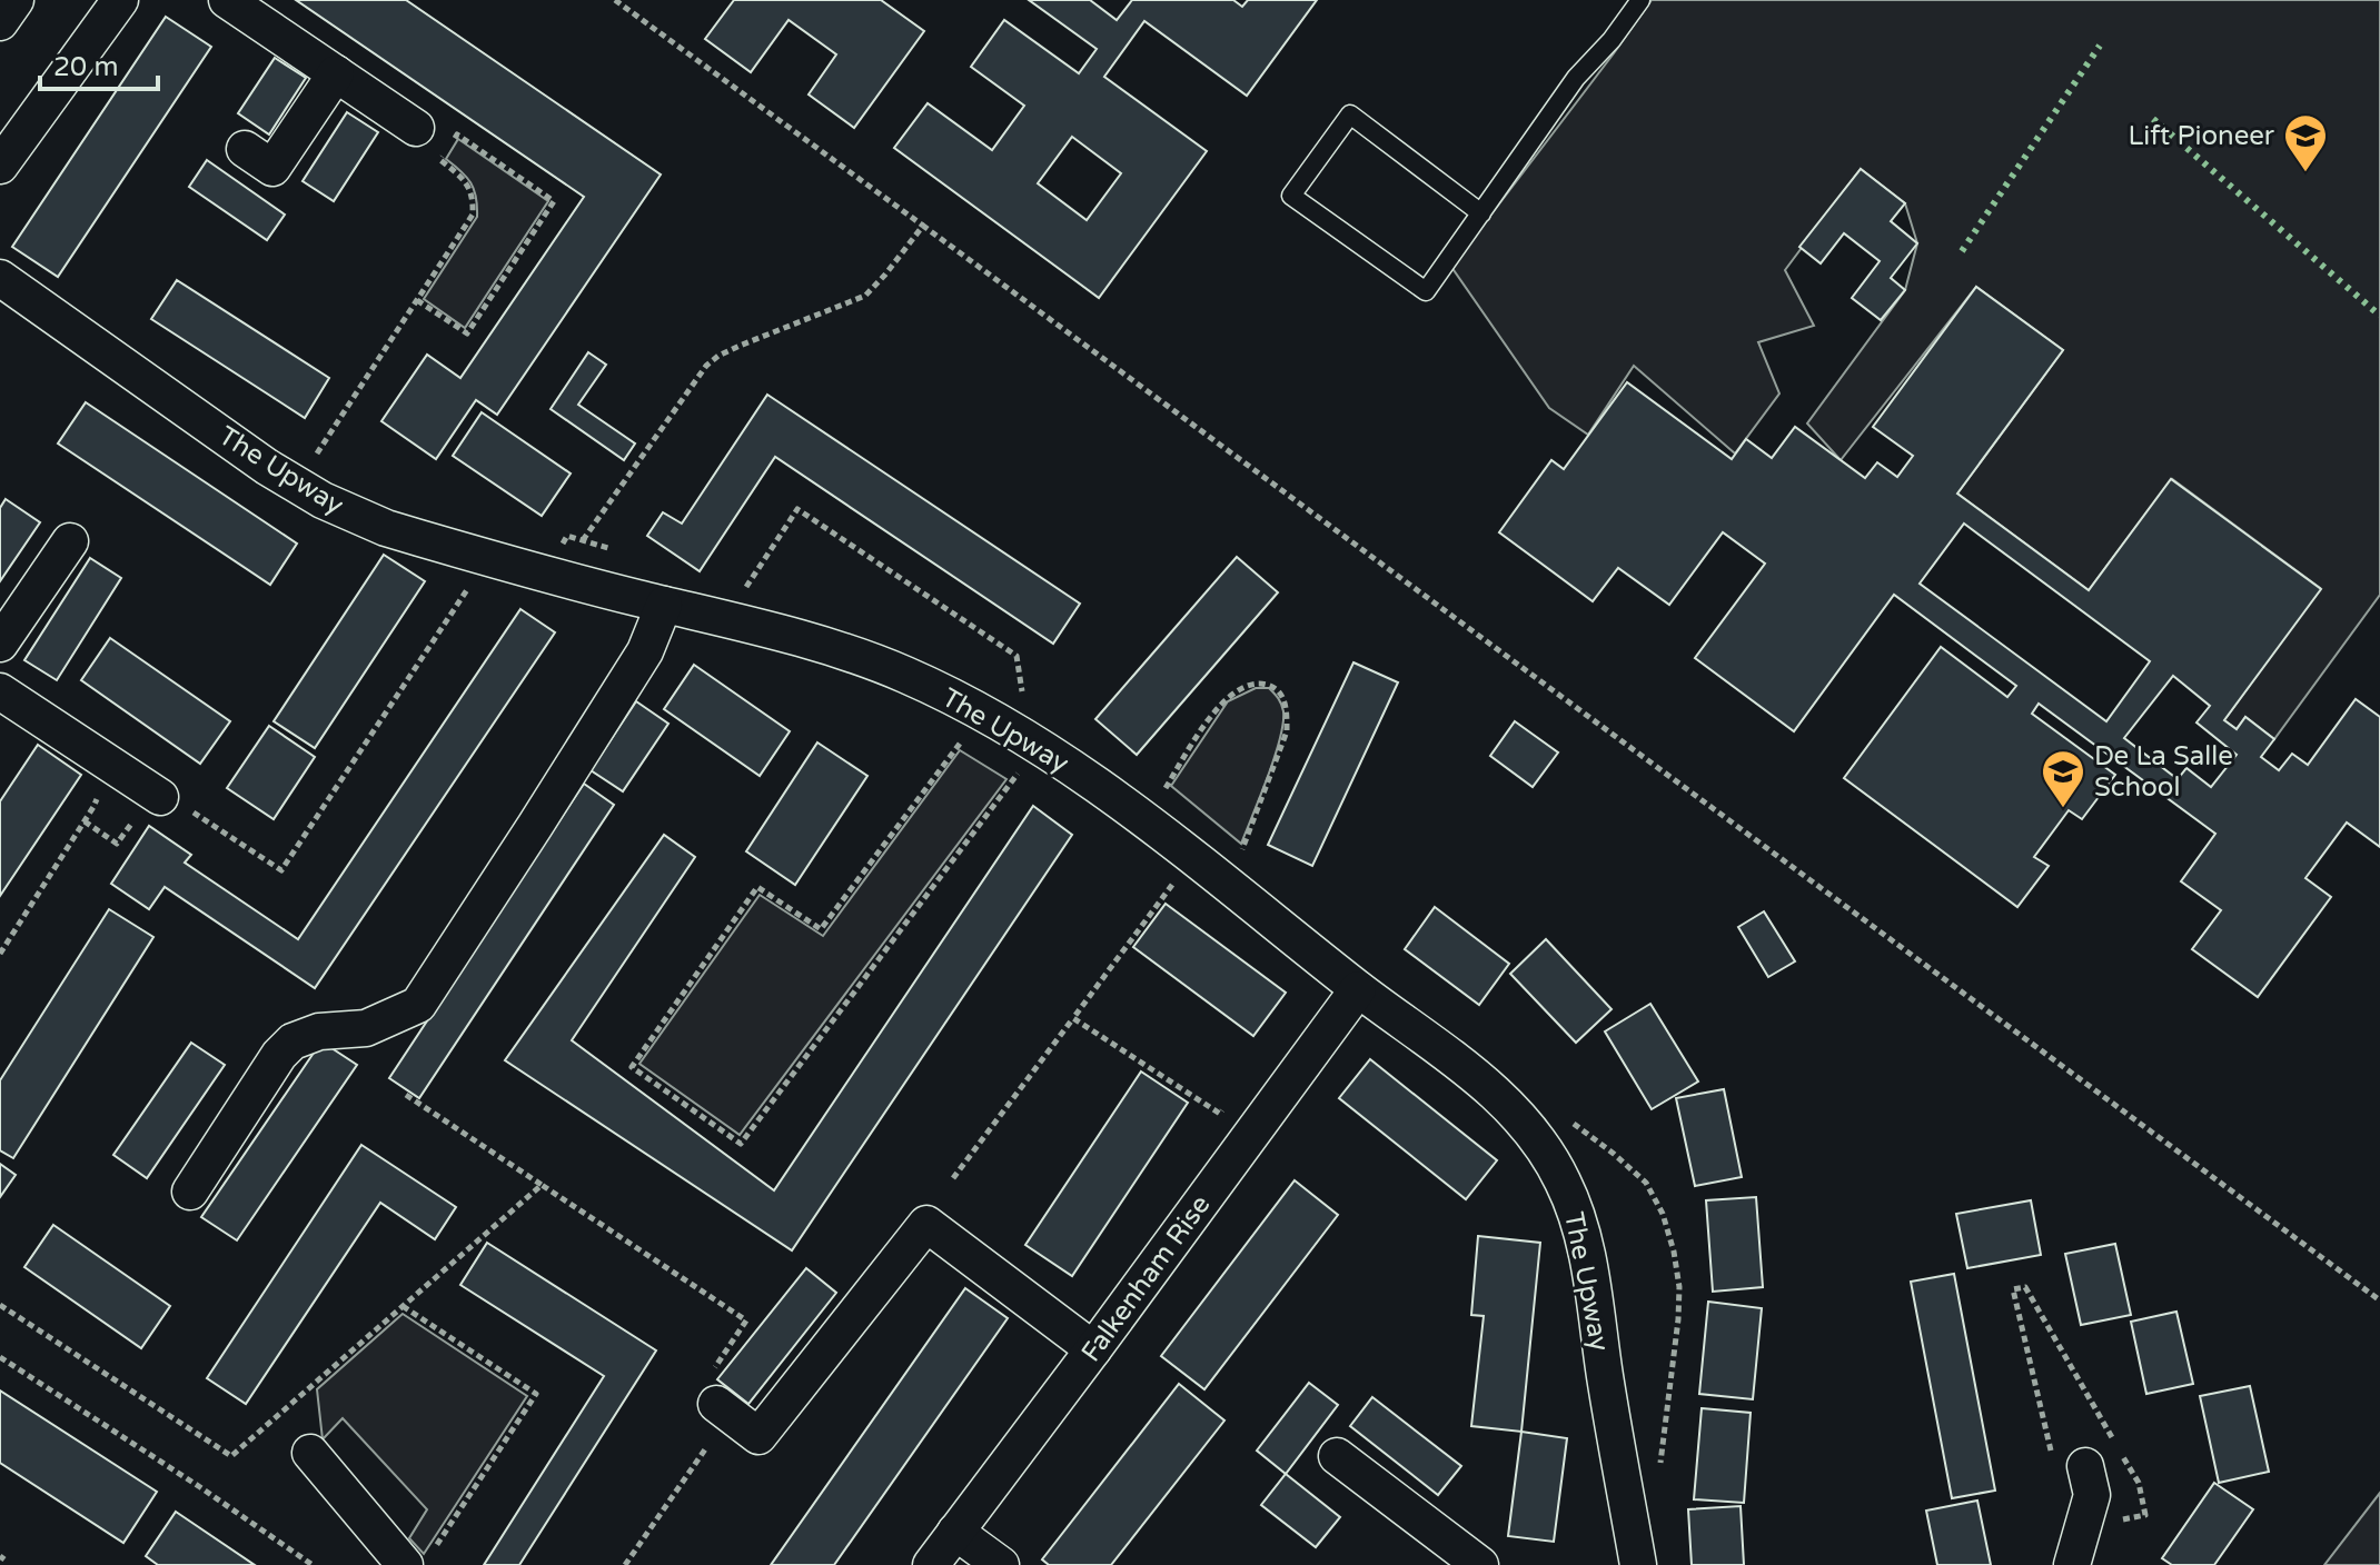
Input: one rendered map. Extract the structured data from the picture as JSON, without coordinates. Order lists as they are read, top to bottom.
{
  "streets": {
    "street": ["The Upway", "Falkenham Rise"]
  },
  "crossings": [
    ["The Upway", "Falkenham Rise"]
  ],
  "places": {
    "school or university": ["Lift Pioneer", "De La Salle School"]
  },
  "scale_bar": "20 m"
}
